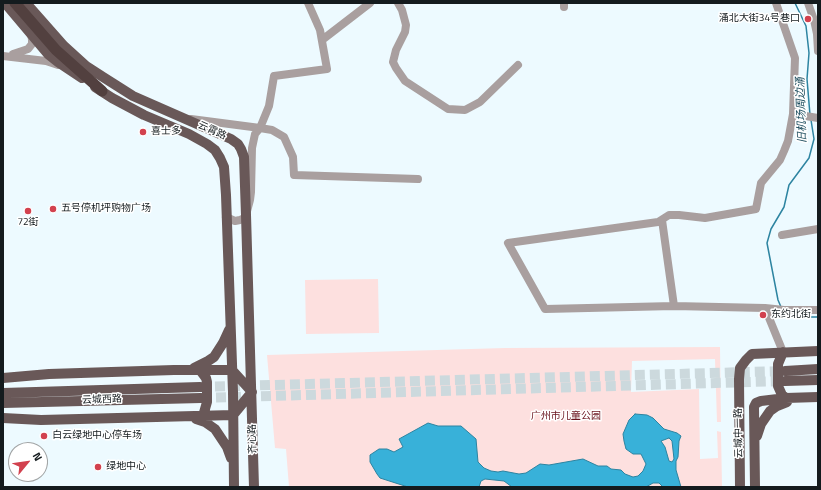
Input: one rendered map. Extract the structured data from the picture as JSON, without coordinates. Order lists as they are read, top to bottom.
{
  "streets": {
    "main road": [
      "云霄路",
      "云城西路",
      "云城中一路",
      "齐心路"
    ]
  },
  "crossings": [
    ["云霄路", "齐心路"]
  ],
  "water": ["旧机场周边涌"],
  "parks": ["广州市儿童公园"],
  "places": [
    "涌北大街34号巷口",
    "喜士多",
    "五号停机坪购物广场",
    "72街",
    "东约北街",
    "白云绿地中心停车场",
    "绿地中心"
  ],
  "north": "top right"
}
